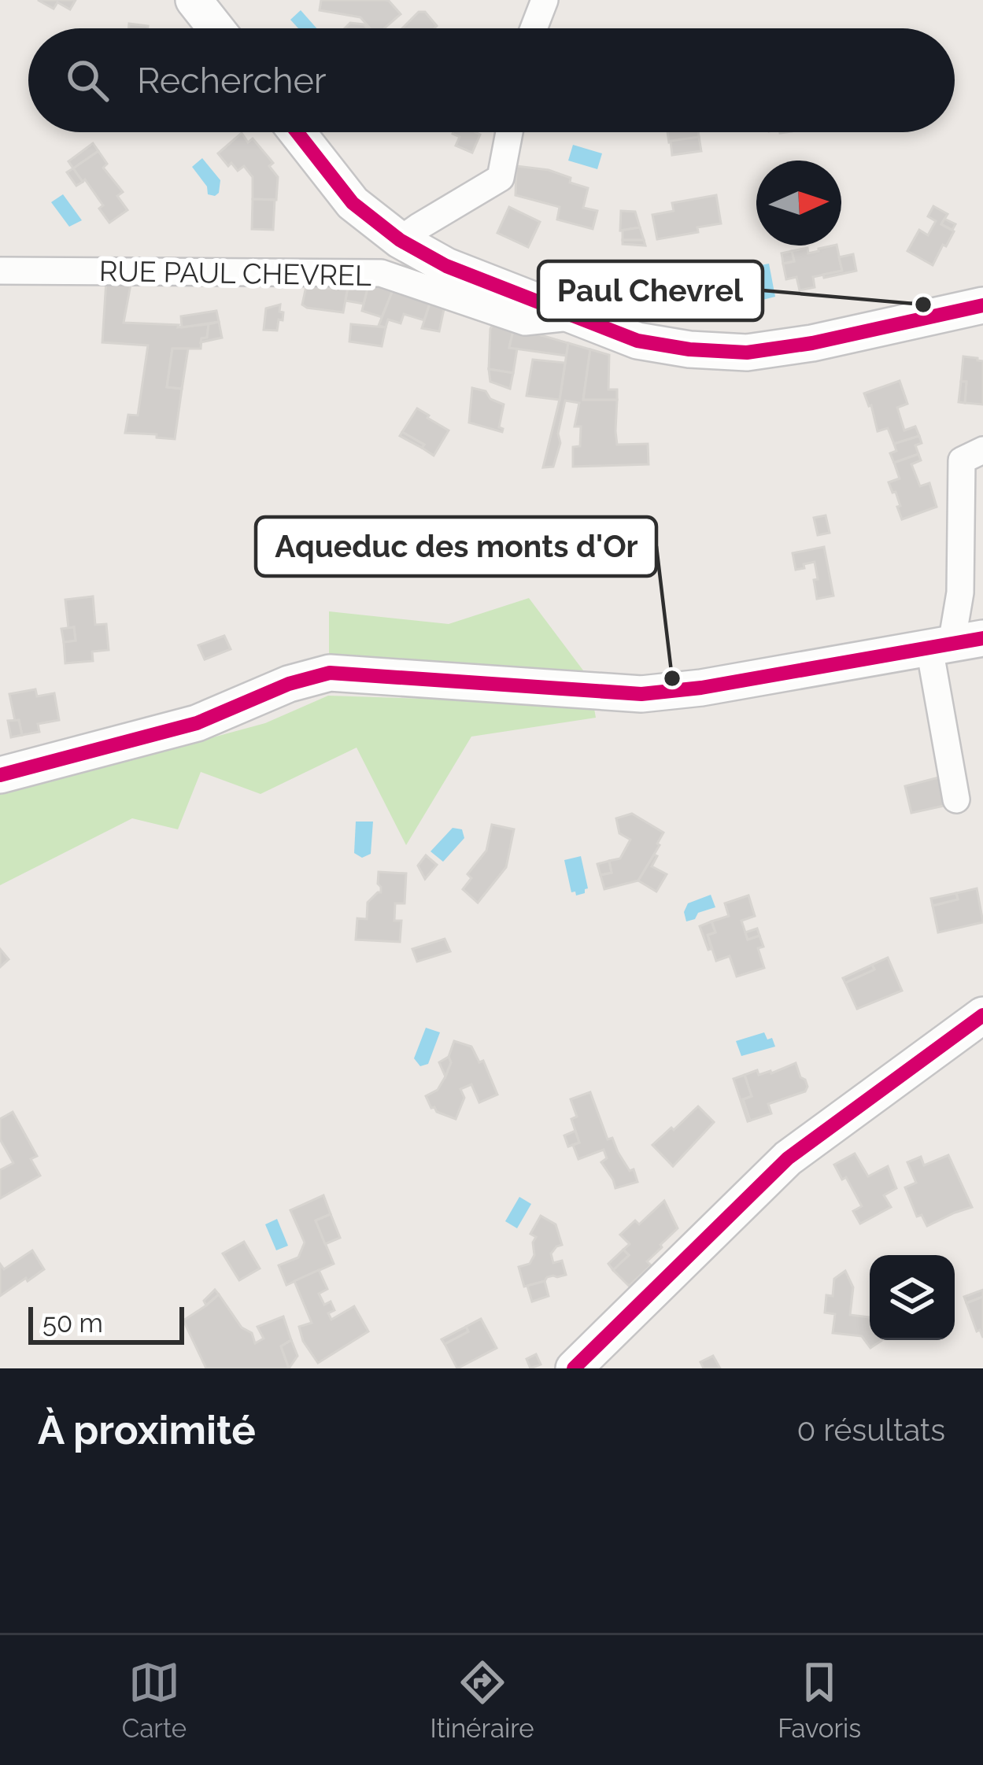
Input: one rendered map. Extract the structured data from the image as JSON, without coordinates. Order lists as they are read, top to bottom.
{
  "streets": {
    "street": ["RUE PAUL CHEVREL"]
  },
  "places": ["Paul Chevrel", "Aqueduc des monts d'Or"],
  "scale_bar": "50 m",
  "north": "right",
  "page": {
    "search": "Rechercher",
    "scale": "50 m",
    "heading": ["À proximité", "0 résultats"],
    "nav": ["Carte", "Itinéraire", "Favoris"]
  }
}
